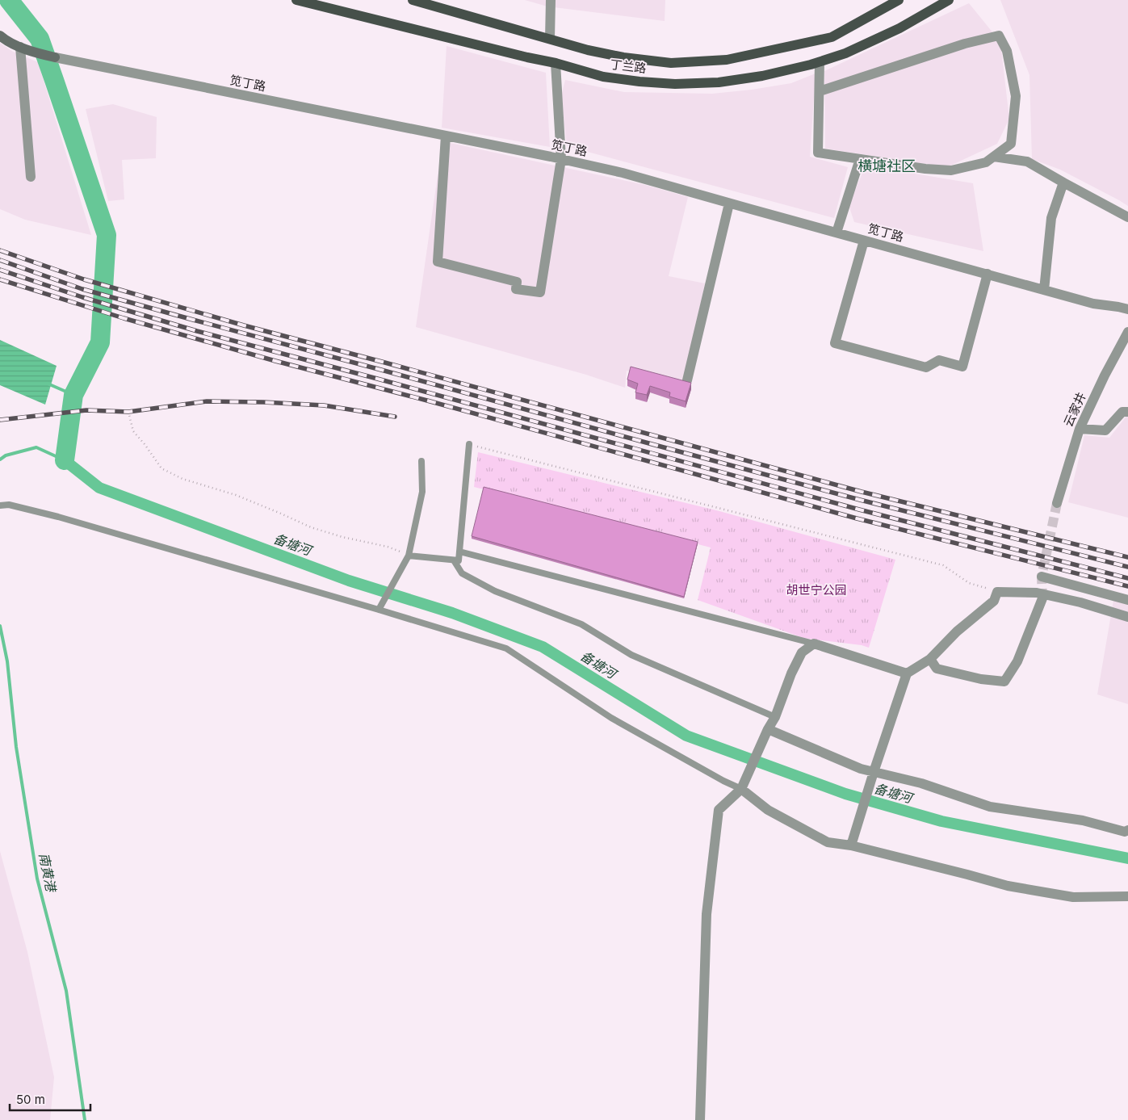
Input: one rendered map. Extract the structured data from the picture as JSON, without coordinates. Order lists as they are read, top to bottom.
{
  "streets": {
    "main road": ["丁兰路"],
    "street": ["笕丁路", "云家井"]
  },
  "districts": ["横塘社区"],
  "water": ["备塘河", "南黄港"],
  "parks": ["胡世宁公园"],
  "scale_bar": "50 m"
}
